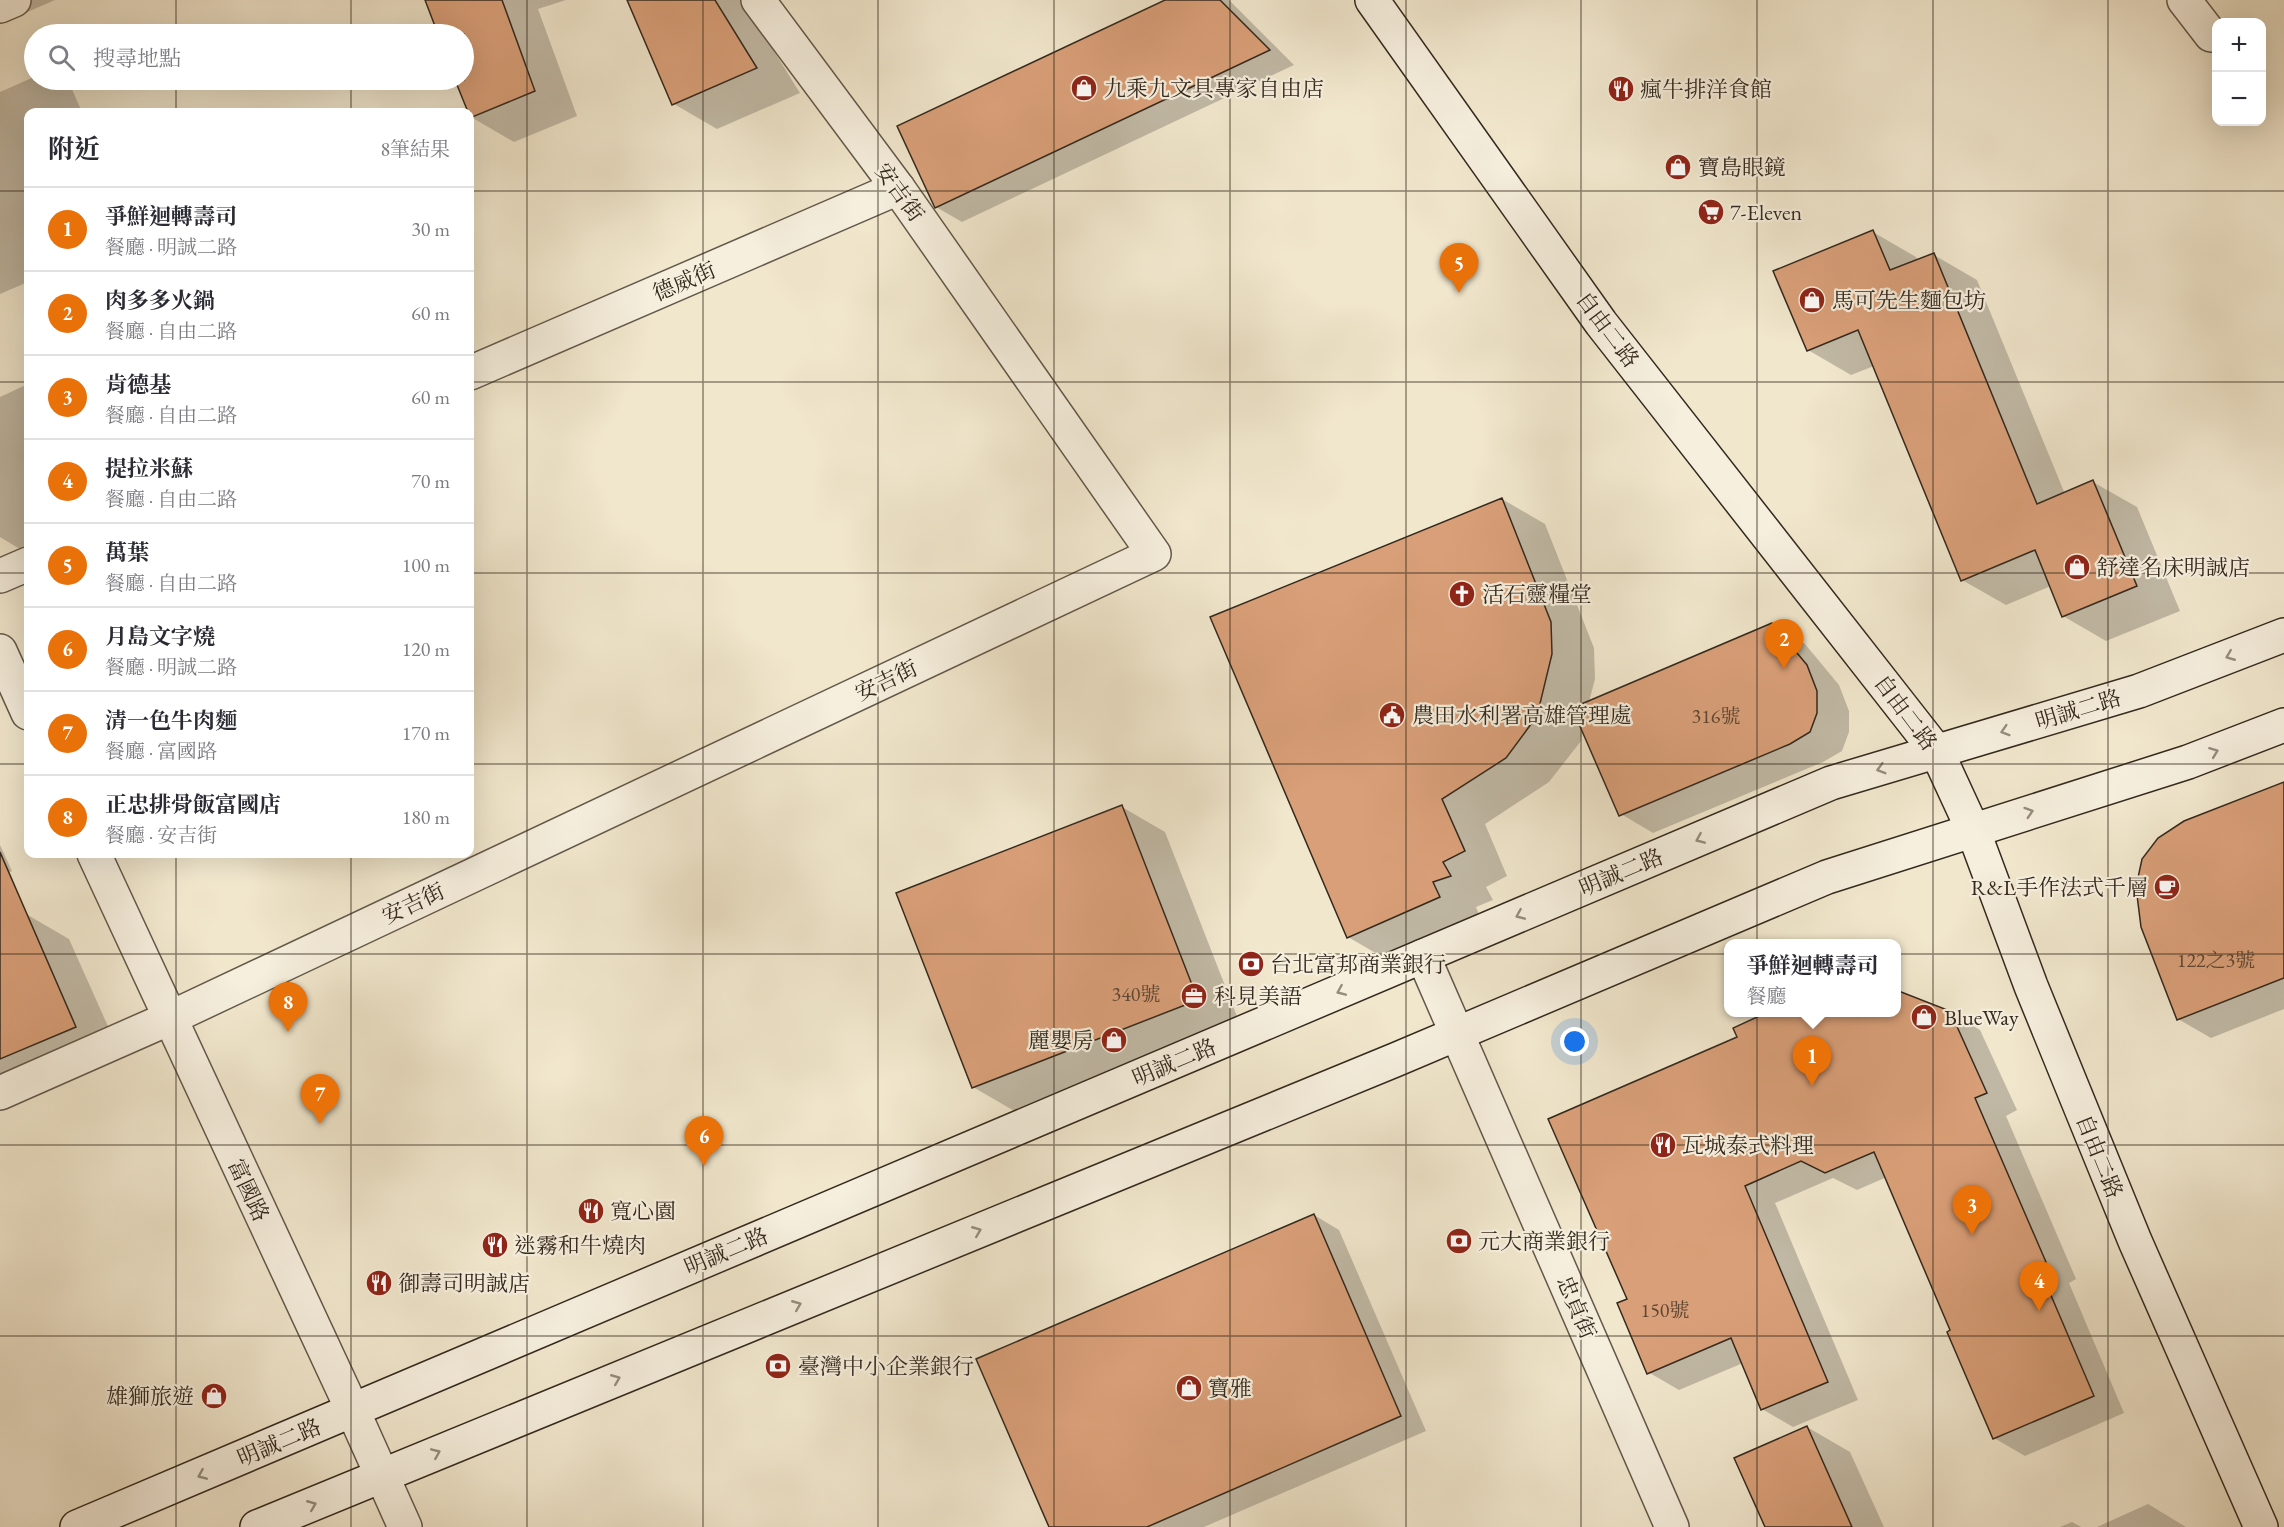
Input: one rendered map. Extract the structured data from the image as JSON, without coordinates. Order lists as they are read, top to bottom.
{
  "streets": {
    "street": [
      "安吉街",
      "德威街",
      "自由二路",
      "明誠二路",
      "富國路",
      "忠貞街"
    ]
  },
  "crossings": [
    ["安吉街", "德威街"],
    ["安吉街", "富國路"],
    ["自由二路", "明誠二路"],
    ["明誠二路", "富國路"],
    ["明誠二路", "忠貞街"]
  ],
  "places": {
    "shop": [
      "九乘九文具專家自由店",
      "寶島眼鏡",
      "馬可先生麵包坊",
      "舒達名床明誠店",
      "BlueWay",
      "麗嬰房",
      "寶雅",
      "雄獅旅遊"
    ],
    "restaurant": [
      "瘋牛排洋食館",
      "瓦城泰式料理",
      "寬心園",
      "迷霧和牛燒肉",
      "御壽司明誠店"
    ],
    "supermarket": ["7-Eleven"],
    "church": ["活石靈糧堂"],
    "public building": ["農田水利署高雄管理處"],
    "cafe": ["R&L手作法式千層"],
    "bank": ["台北富邦商業銀行", "元大商業銀行", "臺灣中小企業銀行"],
    "office": ["科見美語"]
  },
  "house_numbers": [
    "316號",
    "122之3號",
    "340號",
    "150號"
  ],
  "page": {
    "map_buttons": ["+", "−"],
    "search": "搜尋地點",
    "heading": ["附近", "8筆結果"],
    "list": [
      {
        "mark": "1",
        "name": "爭鮮迴轉壽司",
        "note": "餐廳 · 明誠二路",
        "value": "30 m"
      },
      {
        "mark": "2",
        "name": "肉多多火鍋",
        "note": "餐廳 · 自由二路",
        "value": "60 m"
      },
      {
        "mark": "3",
        "name": "肯德基",
        "note": "餐廳 · 自由二路",
        "value": "60 m"
      },
      {
        "mark": "4",
        "name": "提拉米蘇",
        "note": "餐廳 · 自由二路",
        "value": "70 m"
      },
      {
        "mark": "5",
        "name": "萬葉",
        "note": "餐廳 · 自由二路",
        "value": "100 m"
      },
      {
        "mark": "6",
        "name": "月島文字燒",
        "note": "餐廳 · 明誠二路",
        "value": "120 m"
      },
      {
        "mark": "7",
        "name": "清一色牛肉麵",
        "note": "餐廳 · 富國路",
        "value": "170 m"
      },
      {
        "mark": "8",
        "name": "正忠排骨飯富國店",
        "note": "餐廳 · 安吉街",
        "value": "180 m"
      }
    ],
    "pins": [
      "5",
      "2",
      "8",
      "1",
      "7",
      "6",
      "3",
      "4"
    ],
    "popup": ["爭鮮迴轉壽司", "餐廳"]
  }
}
